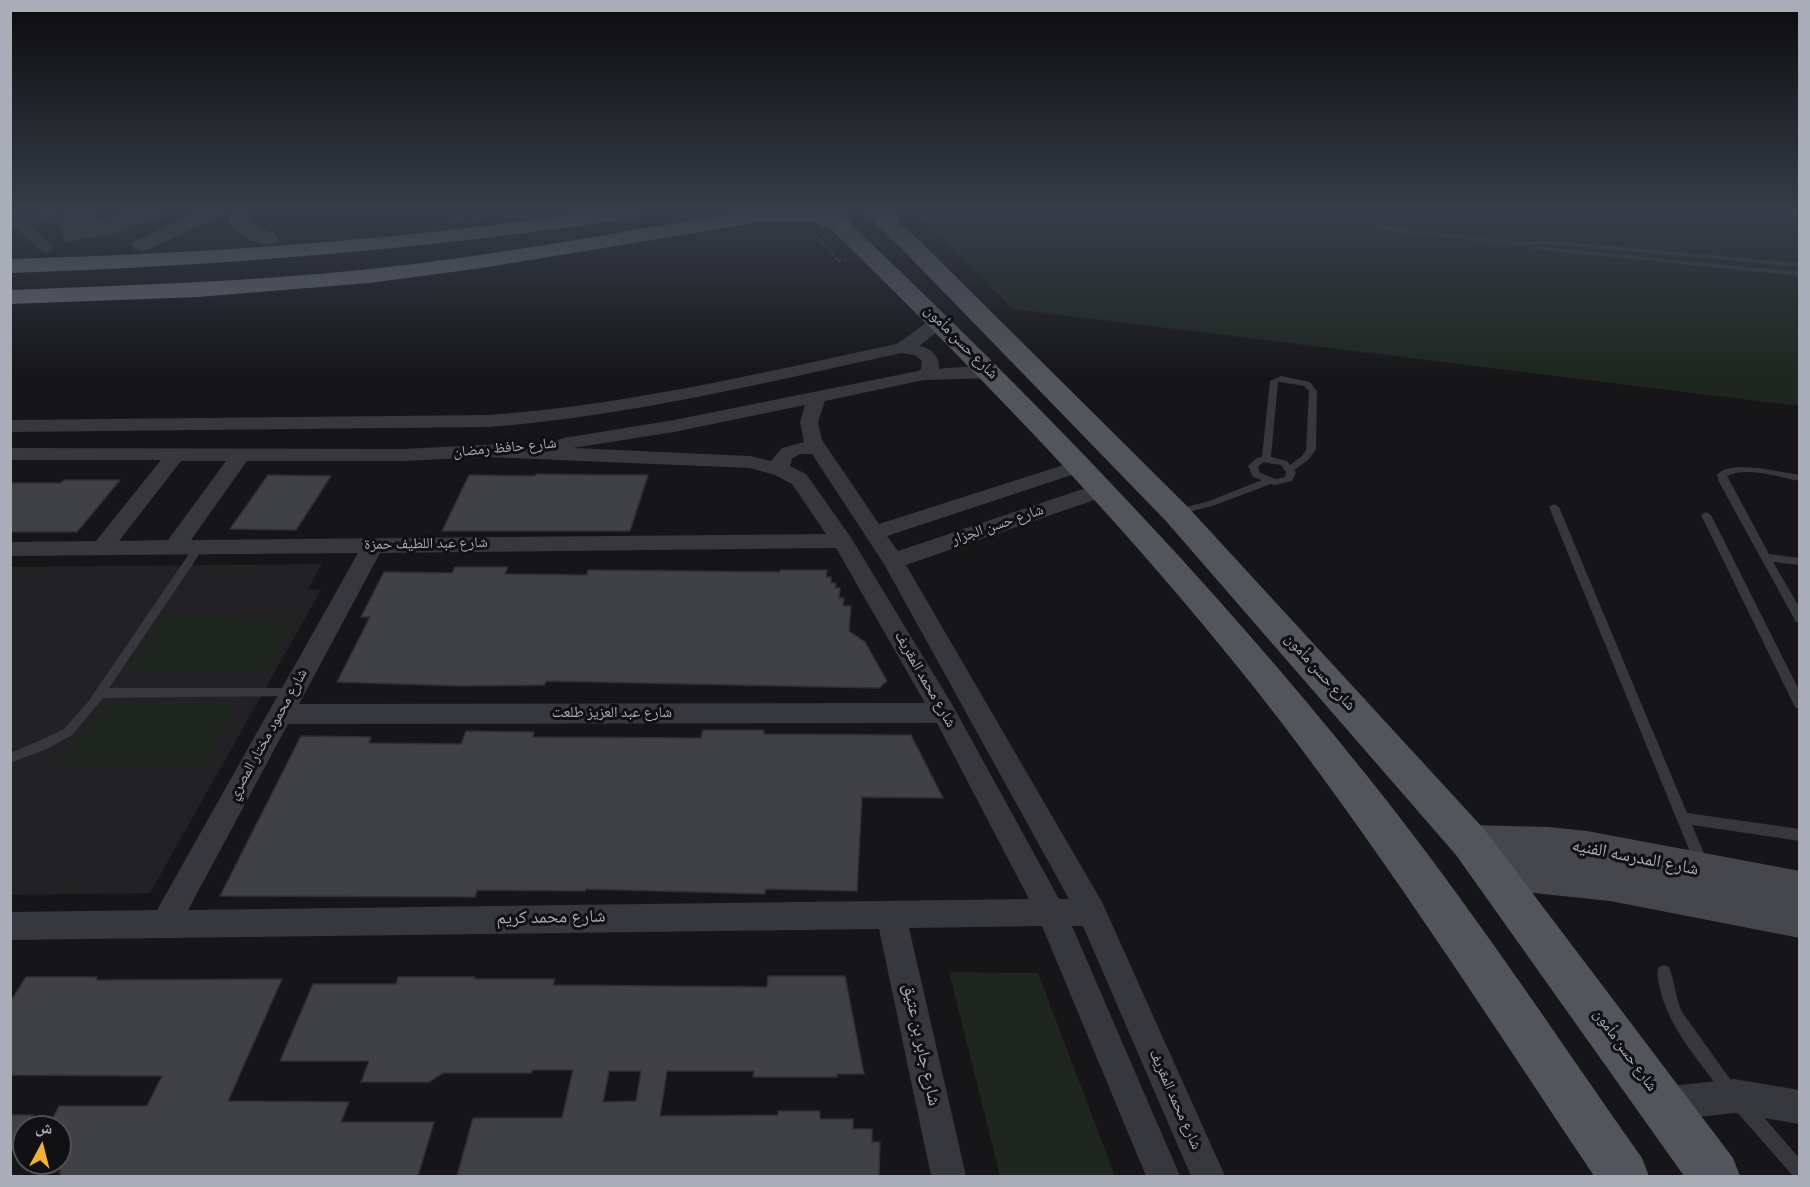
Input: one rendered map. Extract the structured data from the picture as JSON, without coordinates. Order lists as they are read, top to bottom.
{
  "streets": {
    "main road": ["شارع حسن مأمون", "شارع المدرسه الفنيه"],
    "street": [
      "شارع حافظ رمضان",
      "شارع حسن الجزار",
      "شارع عبد اللطيف حمزة",
      "شارع محمد المقريف",
      "شارع عبد العزيز طلعت",
      "شارع محمود مختار المصري",
      "شارع محمد كريم",
      "شارع جابر بن عتيق"
    ]
  },
  "crossings": [
    ["شارع حسن مأمون", "شارع حافظ رمضان"],
    ["شارع حسن مأمون", "شارع حسن الجزار"],
    ["شارع حسن مأمون", "شارع المدرسه الفنيه"],
    ["شارع حافظ رمضان", "شارع محمد المقريف"],
    ["شارع حسن الجزار", "شارع محمد المقريف"],
    ["شارع عبد اللطيف حمزة", "شارع محمد المقريف"],
    ["شارع عبد اللطيف حمزة", "شارع محمود مختار المصري"],
    ["شارع محمد المقريف", "شارع عبد العزيز طلعت"],
    ["شارع محمد المقريف", "شارع محمد كريم"],
    ["شارع عبد العزيز طلعت", "شارع محمود مختار المصري"],
    ["شارع محمود مختار المصري", "شارع محمد كريم"],
    ["شارع محمد كريم", "شارع جابر بن عتيق"]
  ],
  "north": "top"
}
